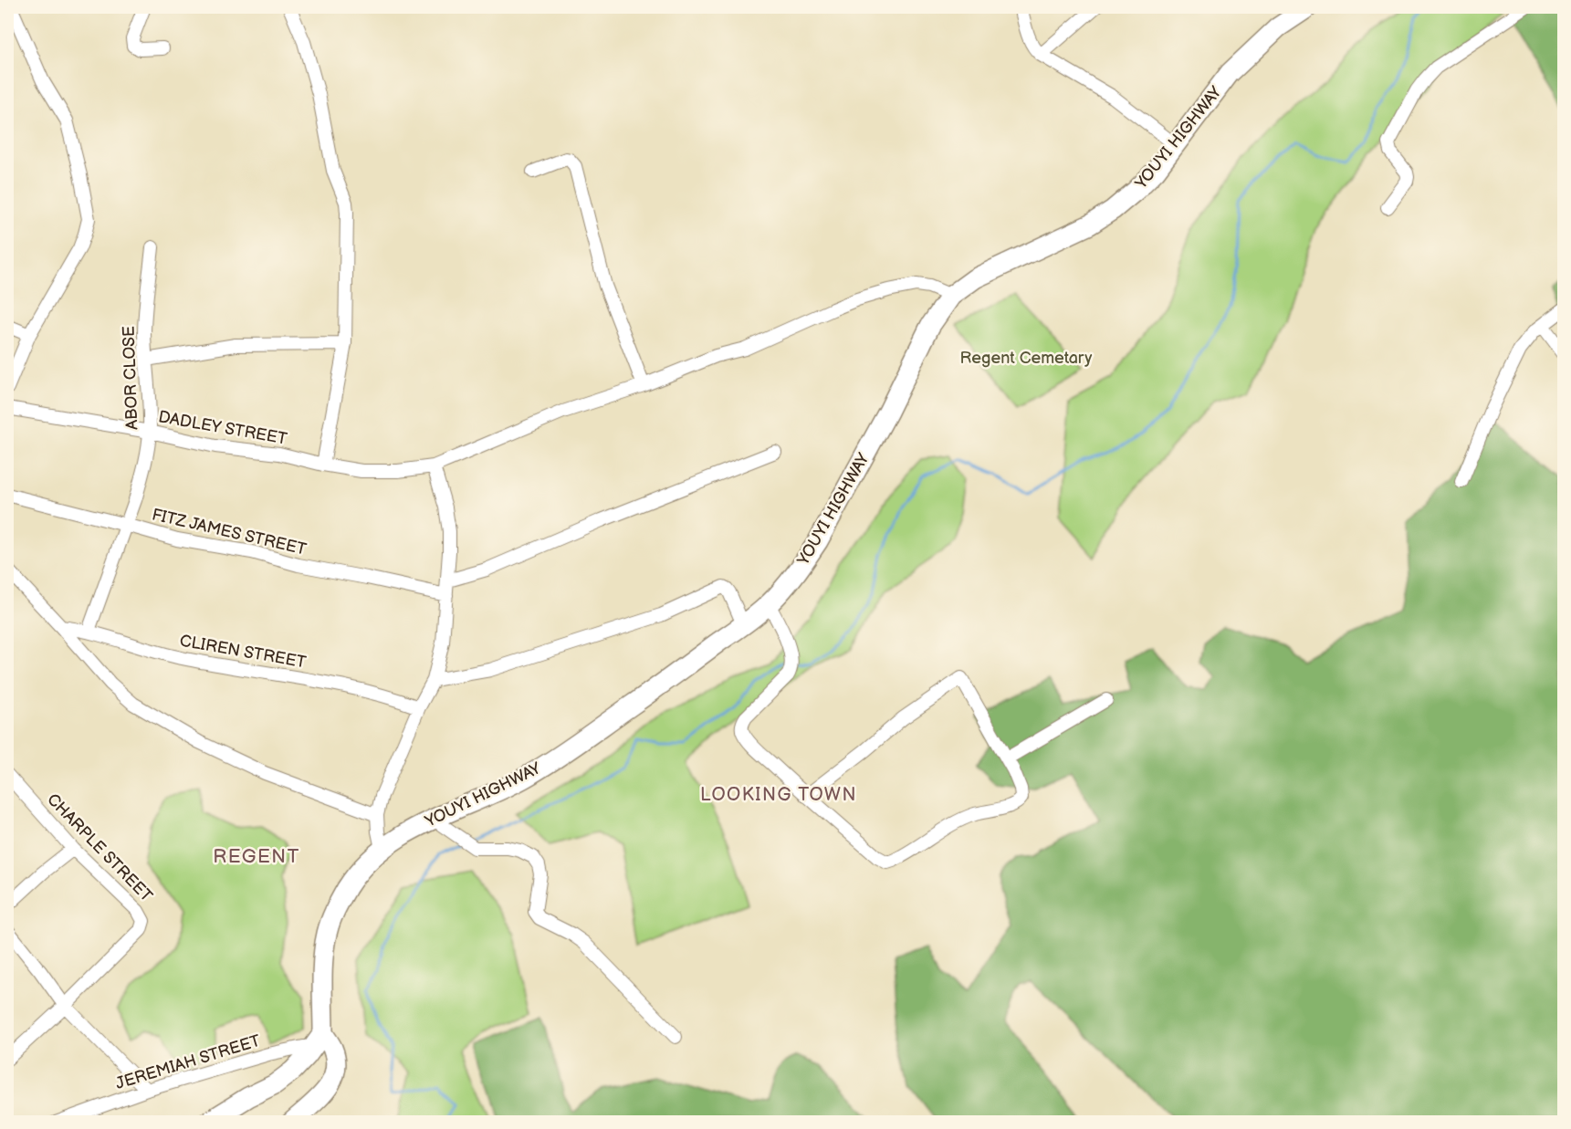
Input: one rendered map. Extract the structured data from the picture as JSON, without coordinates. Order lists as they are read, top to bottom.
{
  "streets": {
    "main road": ["YOUYI HIGHWAY"],
    "street": [
      "ABOR CLOSE",
      "DADLEY STREET",
      "FITZ JAMES STREET",
      "CLIREN STREET",
      "CHARPLE STREET",
      "JEREMIAH STREET"
    ]
  },
  "crossings": [
    ["YOUYI HIGHWAY", "DADLEY STREET"],
    ["YOUYI HIGHWAY", "JEREMIAH STREET"],
    ["ABOR CLOSE", "DADLEY STREET"],
    ["ABOR CLOSE", "FITZ JAMES STREET"],
    ["ABOR CLOSE", "CLIREN STREET"]
  ],
  "districts": ["LOOKING TOWN", "REGENT"],
  "parks": ["Regent Cemetary"]
}
